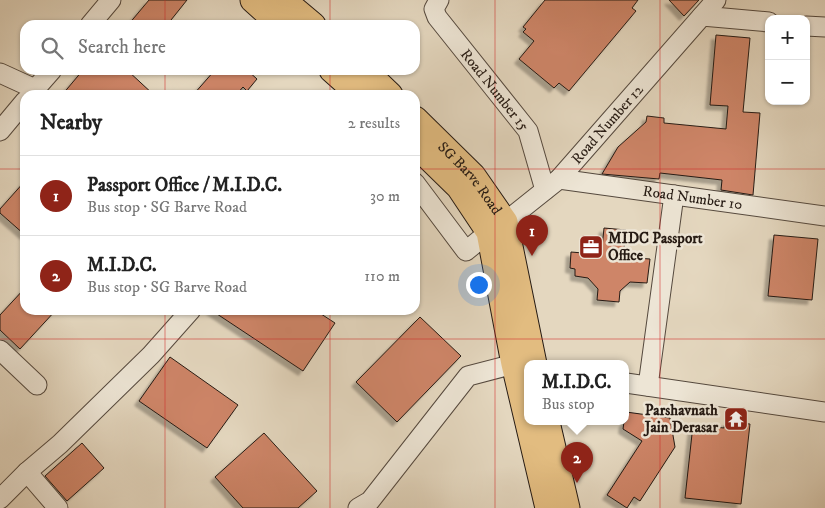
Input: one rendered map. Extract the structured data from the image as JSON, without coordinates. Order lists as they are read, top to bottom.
{
  "streets": {
    "main road": ["SG Barve Road"],
    "street": ["Road Number 15", "Road Number 12", "Road Number 10"]
  },
  "crossings": [
    ["Road Number 15", "Road Number 12"],
    ["Road Number 15", "Road Number 10"],
    ["Road Number 12", "SG Barve Road"],
    ["Road Number 12", "Road Number 10"]
  ],
  "places": {
    "office": ["MIDC Passport Office"],
    "temple": ["Parshavnath Jain Derasar"]
  },
  "page": {
    "map_buttons": ["+", "−"],
    "search": "Search here",
    "heading": ["Nearby", "2 results"],
    "list": [
      {
        "mark": "1",
        "name": "Passport Office / M.I.D.C.",
        "note": "Bus stop · SG Barve Road",
        "value": "30 m"
      },
      {
        "mark": "2",
        "name": "M.I.D.C.",
        "note": "Bus stop · SG Barve Road",
        "value": "110 m"
      }
    ],
    "pins": ["1", "2"],
    "popup": ["M.I.D.C.", "Bus stop"]
  }
}
